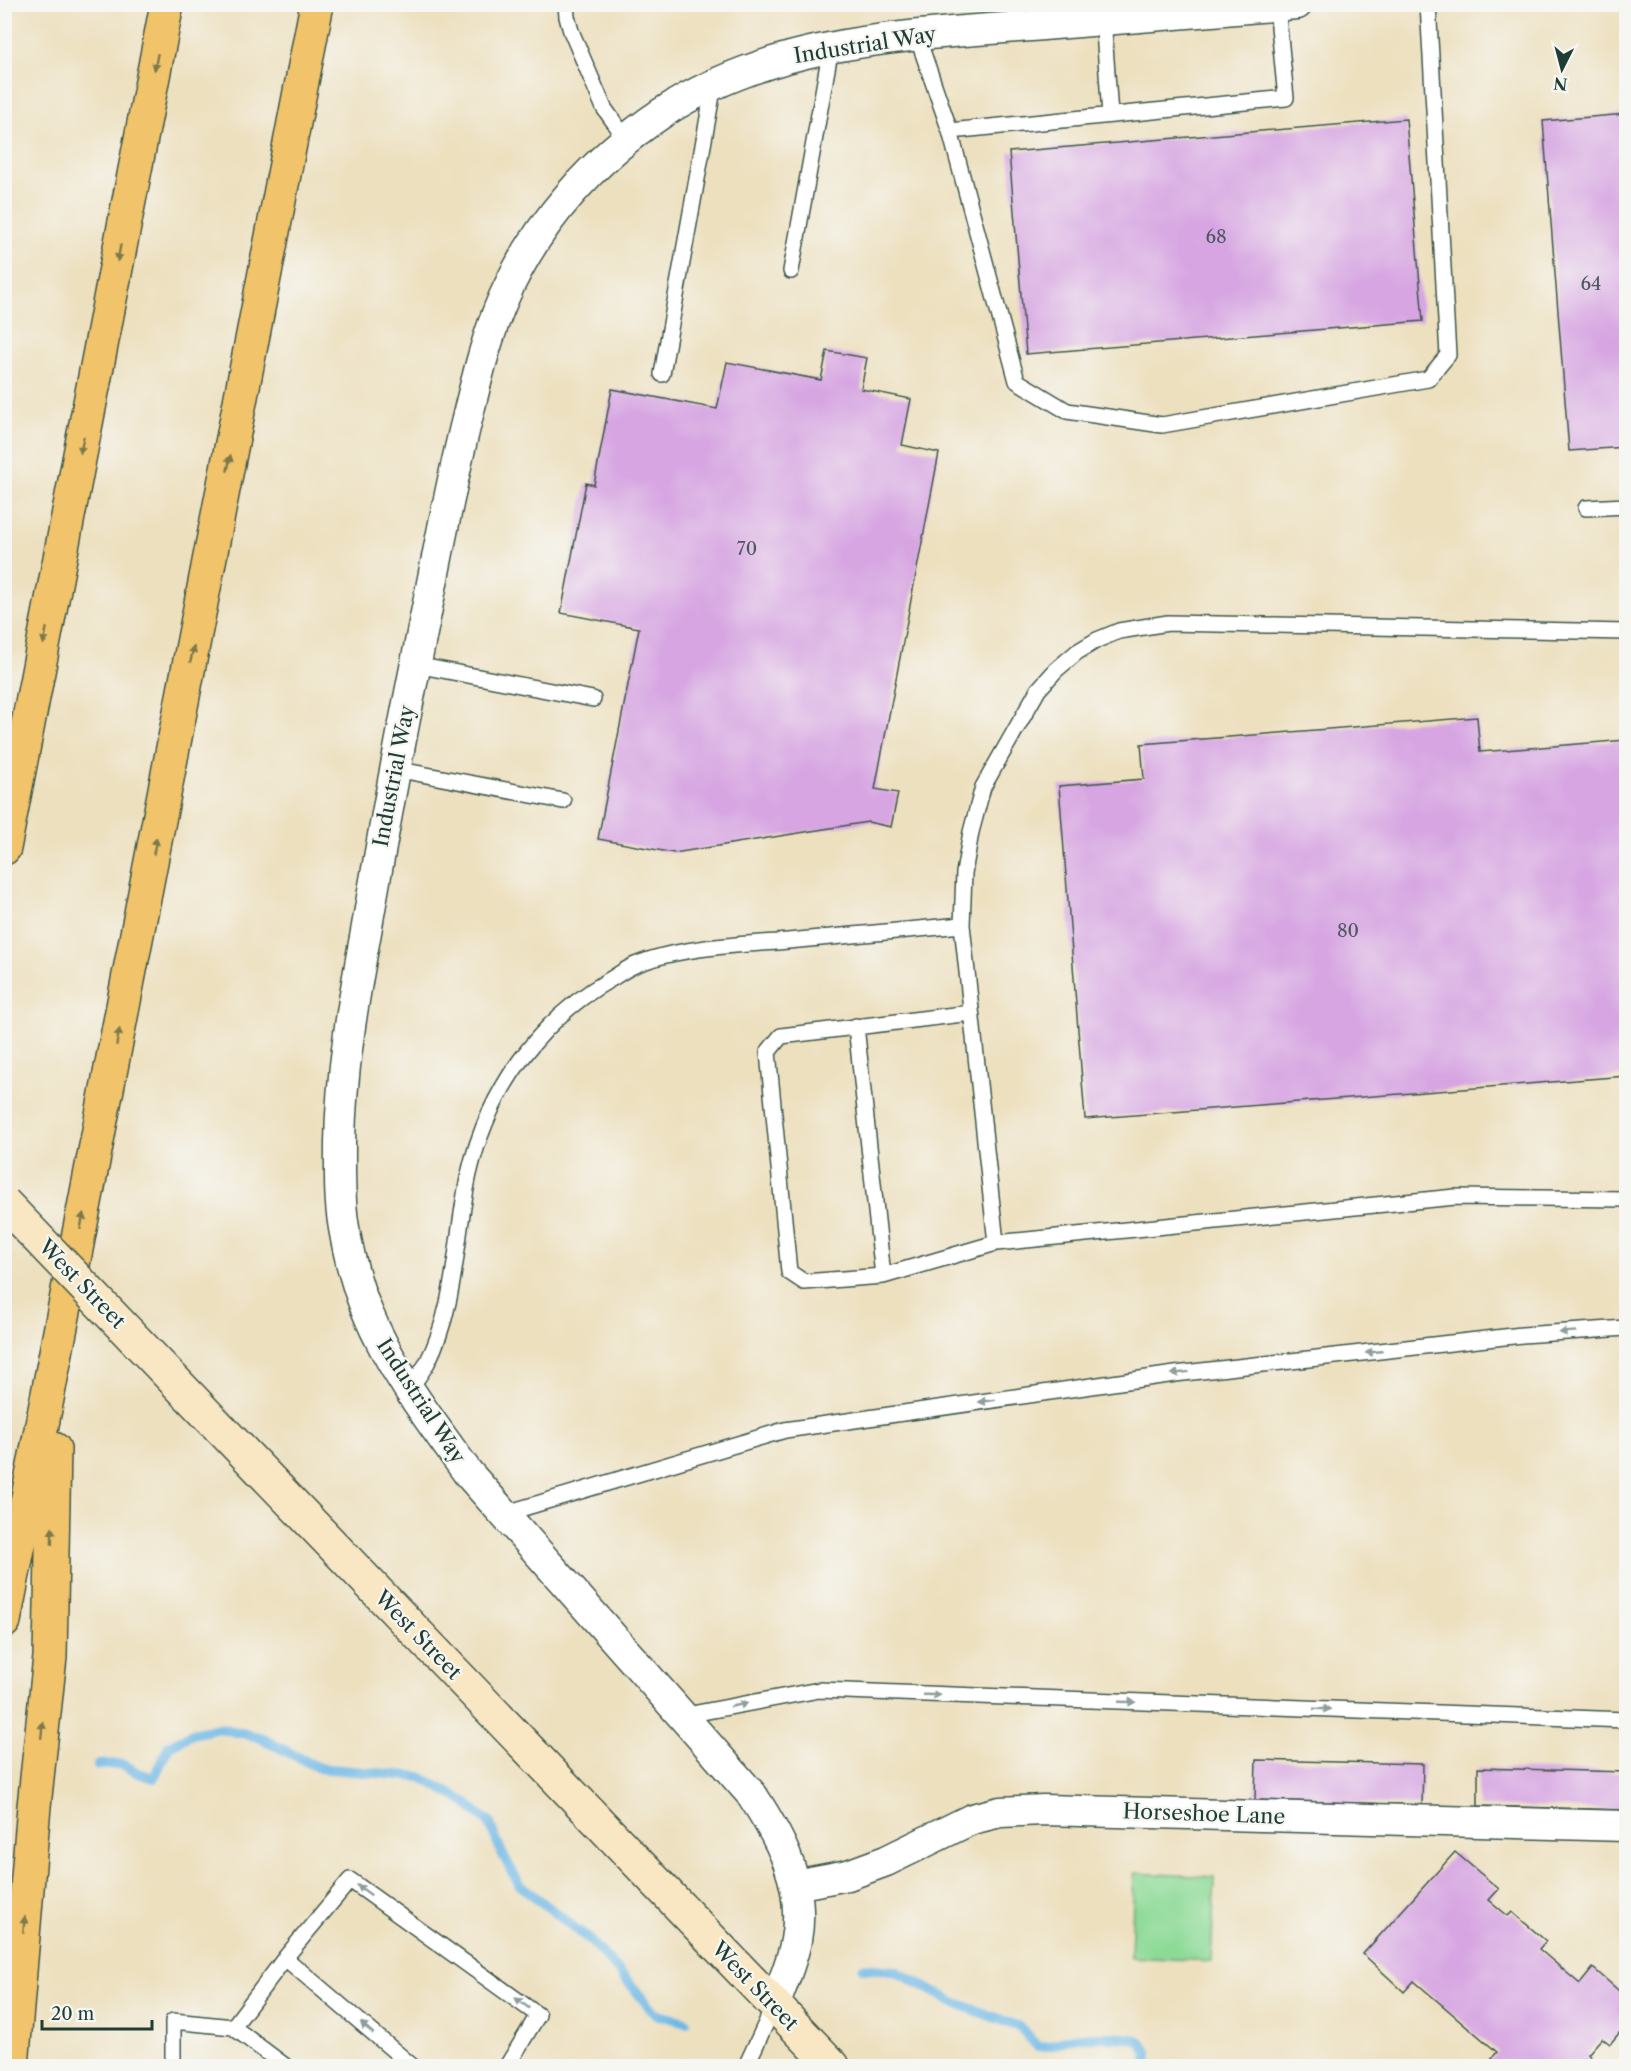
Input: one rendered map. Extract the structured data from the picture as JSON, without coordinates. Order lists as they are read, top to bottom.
{
  "streets": {
    "main road": ["West Street"],
    "street": ["Industrial Way", "Horseshoe Lane"]
  },
  "crossings": [
    ["Industrial Way", "West Street"],
    ["Industrial Way", "Horseshoe Lane"]
  ],
  "house_numbers": [
    "68",
    "64",
    "70",
    "80"
  ],
  "scale_bar": "20 m",
  "north": "bottom"
}
